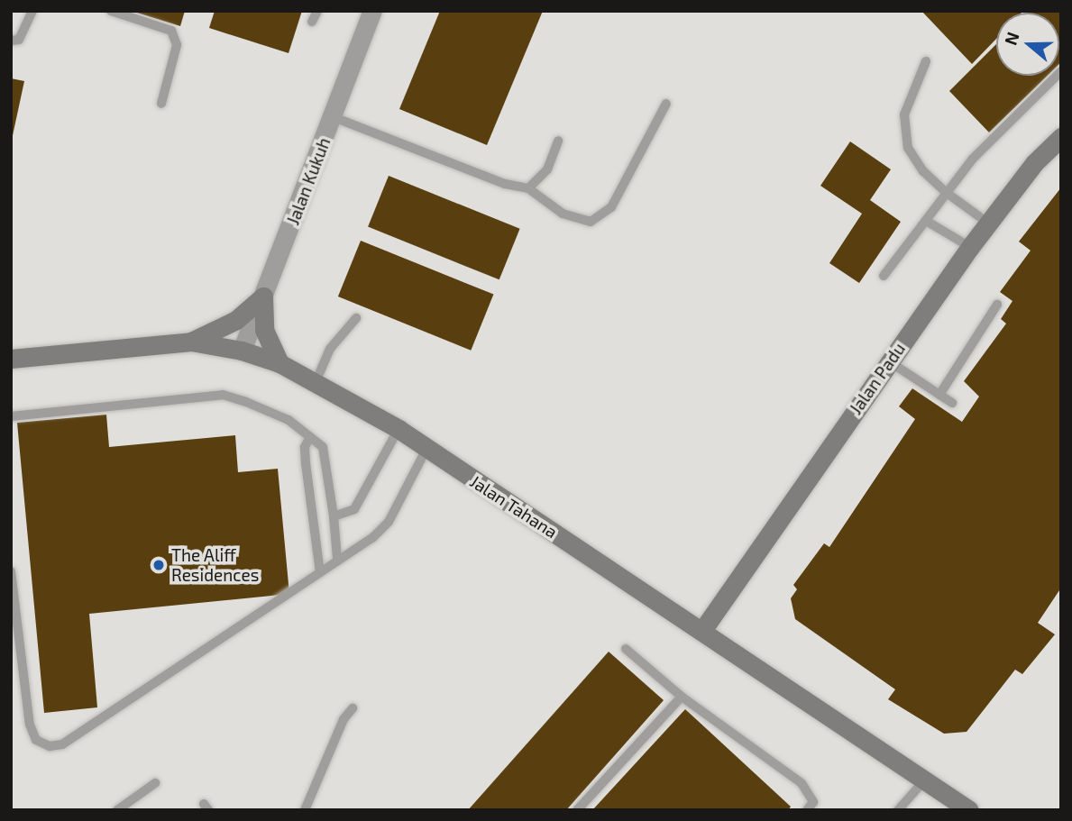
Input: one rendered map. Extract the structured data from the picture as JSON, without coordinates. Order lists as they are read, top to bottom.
{
  "streets": {
    "street": ["Jalan Kukuh", "Jalan Padu", "Jalan Tahana"]
  },
  "crossings": [
    ["Jalan Kukuh", "Jalan Tahana"],
    ["Jalan Padu", "Jalan Tahana"]
  ],
  "places": ["The Aliff Residences"],
  "north": "left"
}
